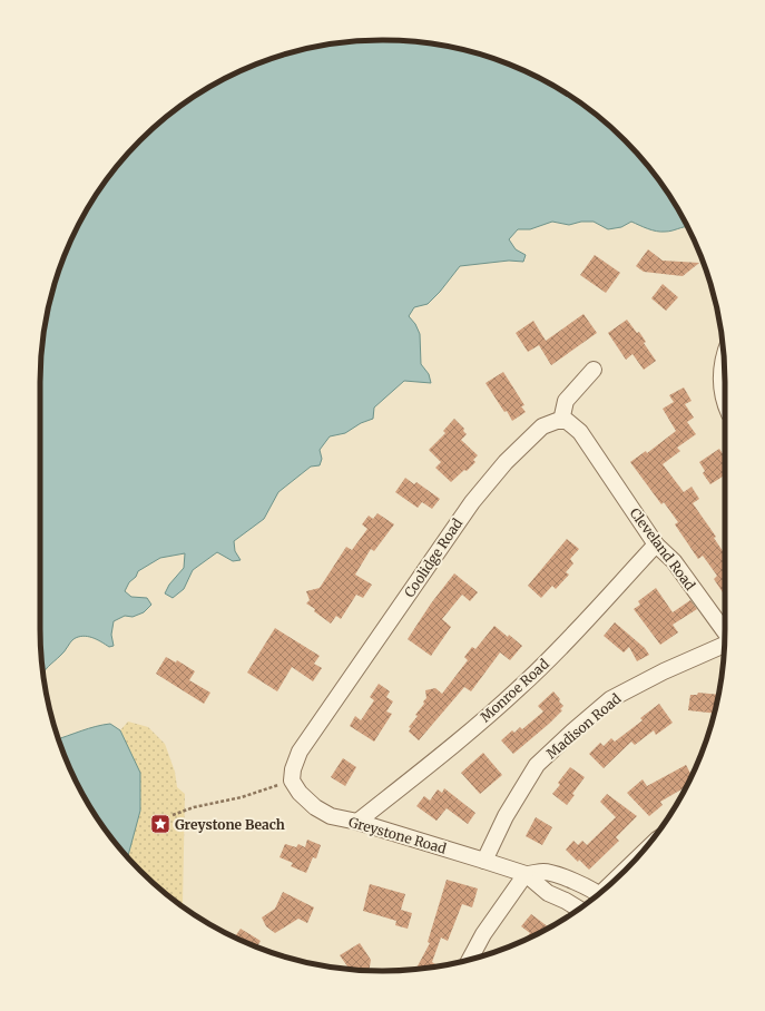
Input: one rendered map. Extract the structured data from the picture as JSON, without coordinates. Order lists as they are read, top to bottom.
{
  "streets": {
    "street": [
      "Cleveland Road",
      "Coolidge Road",
      "Monroe Road",
      "Madison Road",
      "Greystone Road"
    ]
  },
  "crossings": [
    ["Cleveland Road", "Coolidge Road"],
    ["Cleveland Road", "Monroe Road"],
    ["Coolidge Road", "Greystone Road"],
    ["Monroe Road", "Greystone Road"],
    ["Madison Road", "Greystone Road"]
  ],
  "places": {
    "place": ["Greystone Beach"]
  }
}
